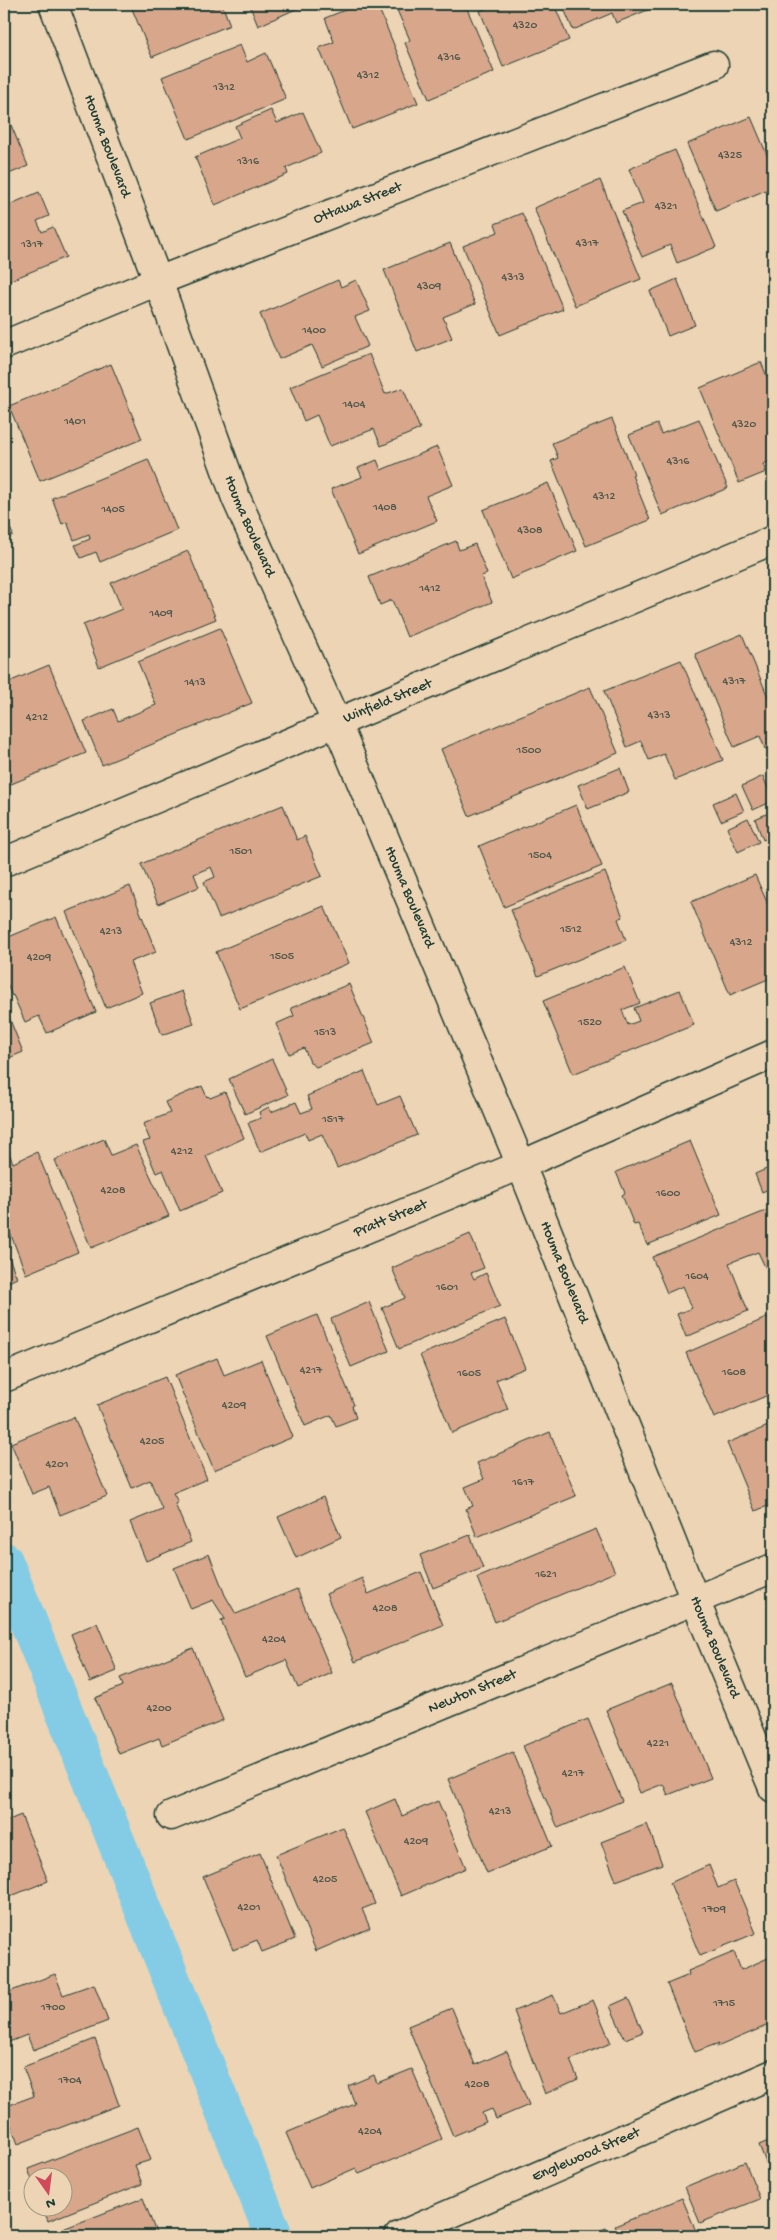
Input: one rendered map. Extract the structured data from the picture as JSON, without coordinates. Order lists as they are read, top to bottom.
{
  "streets": {
    "street": [
      "Houma Boulevard",
      "Ottawa Street",
      "Winfield Street",
      "Pratt Street",
      "Newton Street",
      "Englewood Street"
    ]
  },
  "crossings": [
    ["Houma Boulevard", "Ottawa Street"],
    ["Houma Boulevard", "Winfield Street"],
    ["Houma Boulevard", "Pratt Street"],
    ["Houma Boulevard", "Newton Street"]
  ],
  "house_numbers": [
    "4320",
    "4316",
    "4312",
    "1312",
    "4325",
    "1316",
    "4321",
    "4317",
    "1317",
    "4313",
    "4309",
    "1400",
    "1404",
    "1401",
    "4320",
    "4316",
    "4312",
    "1408",
    "1405",
    "4308",
    "1412",
    "1409",
    "4317",
    "1413",
    "4313",
    "4212",
    "1500",
    "1501",
    "1504",
    "1512",
    "4213",
    "4312",
    "1505",
    "4209",
    "1520",
    "1513",
    "1517",
    "4212",
    "4208",
    "1600",
    "1604",
    "1601",
    "4217",
    "1608",
    "1605",
    "4209",
    "4205",
    "4201",
    "1617",
    "1621",
    "4208",
    "4204",
    "4200",
    "4221",
    "4217",
    "4213",
    "4209",
    "4205",
    "4201",
    "1709",
    "1715",
    "1700",
    "1704",
    "4208",
    "4204"
  ],
  "north": "bottom"
}
